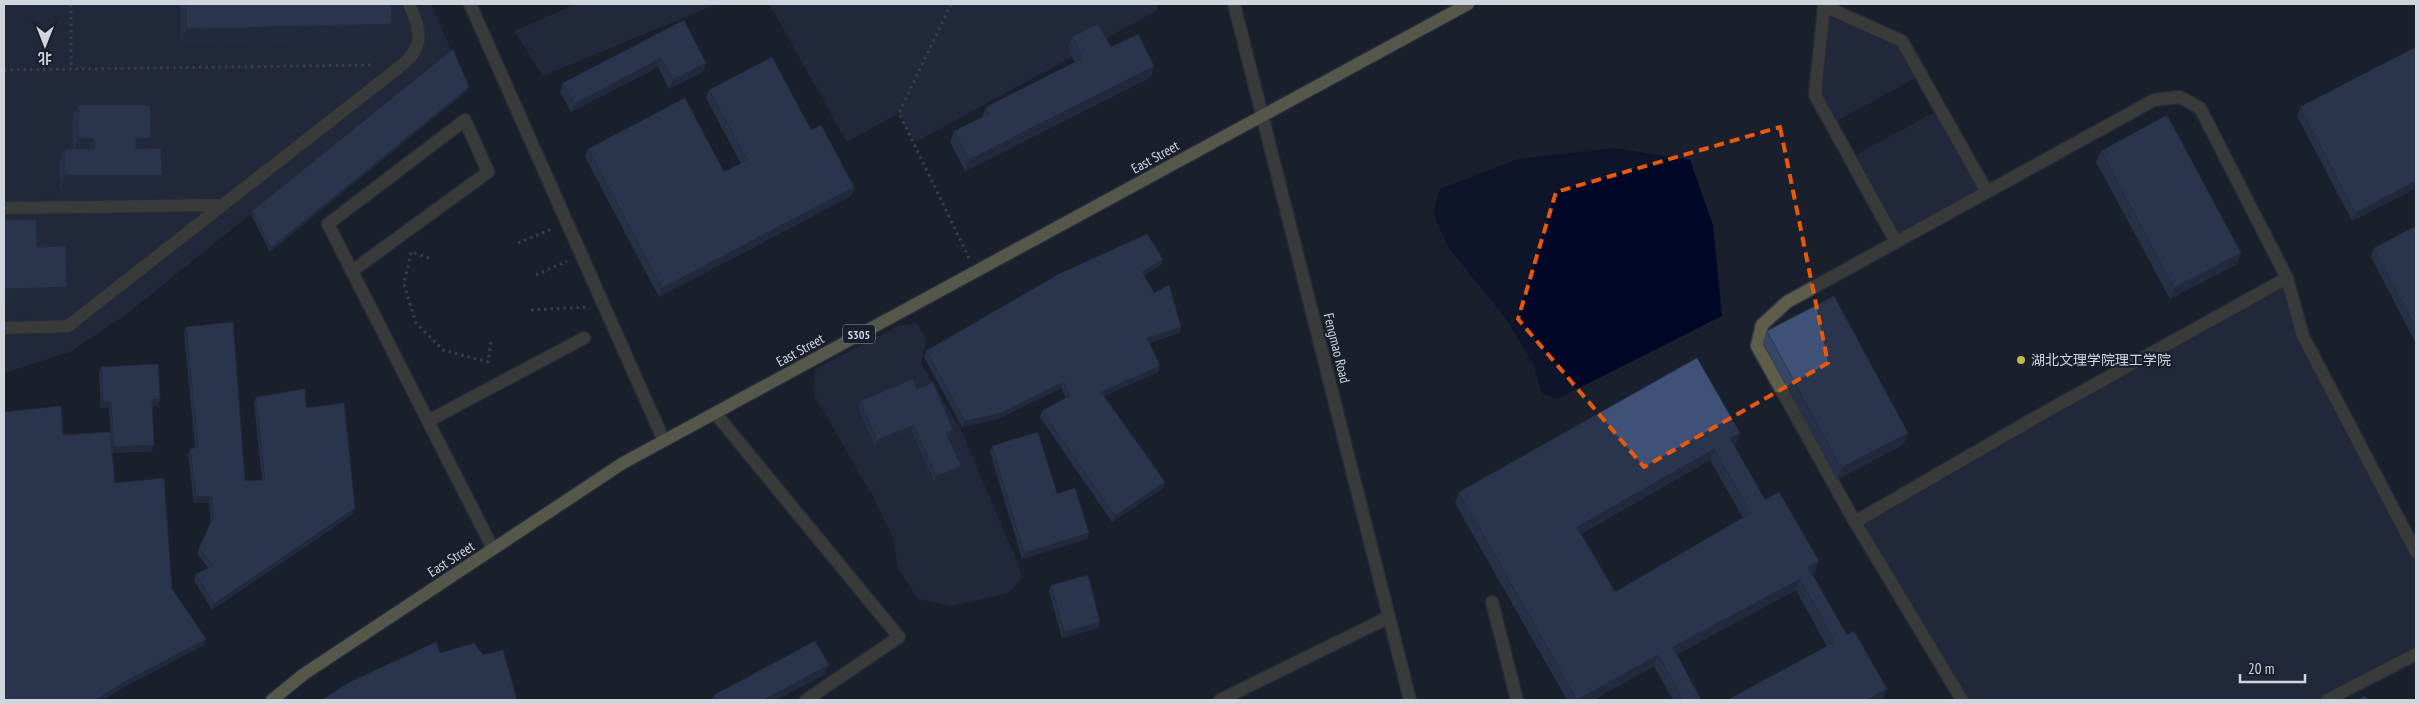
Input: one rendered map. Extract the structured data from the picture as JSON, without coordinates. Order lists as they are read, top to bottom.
{
  "streets": {
    "main road": ["East Street", "S305"],
    "street": ["Fengmao Road"]
  },
  "crossings": [
    ["East Street", "Fengmao Road"]
  ],
  "places": ["湖北文理学院理工学院"],
  "scale_bar": "20 m",
  "north": "bottom"
}
